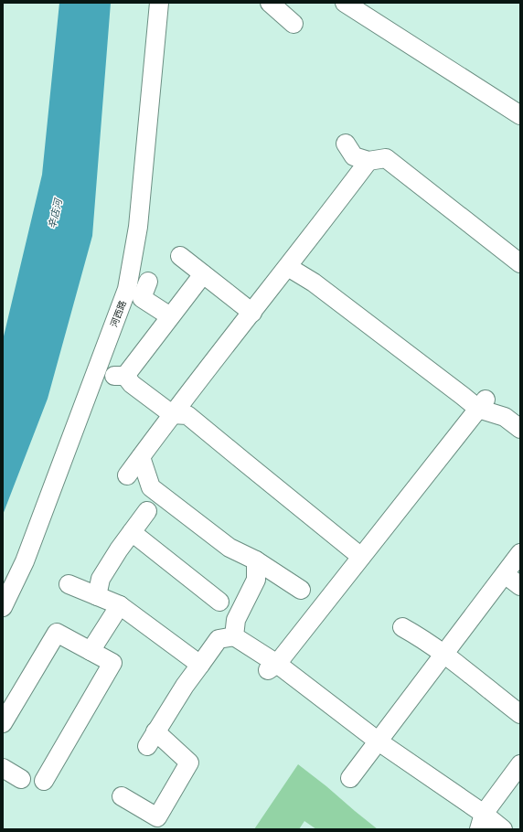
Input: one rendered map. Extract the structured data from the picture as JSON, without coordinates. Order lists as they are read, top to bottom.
{
  "streets": {
    "street": ["河西路"]
  },
  "water": ["辛店河"]
}
